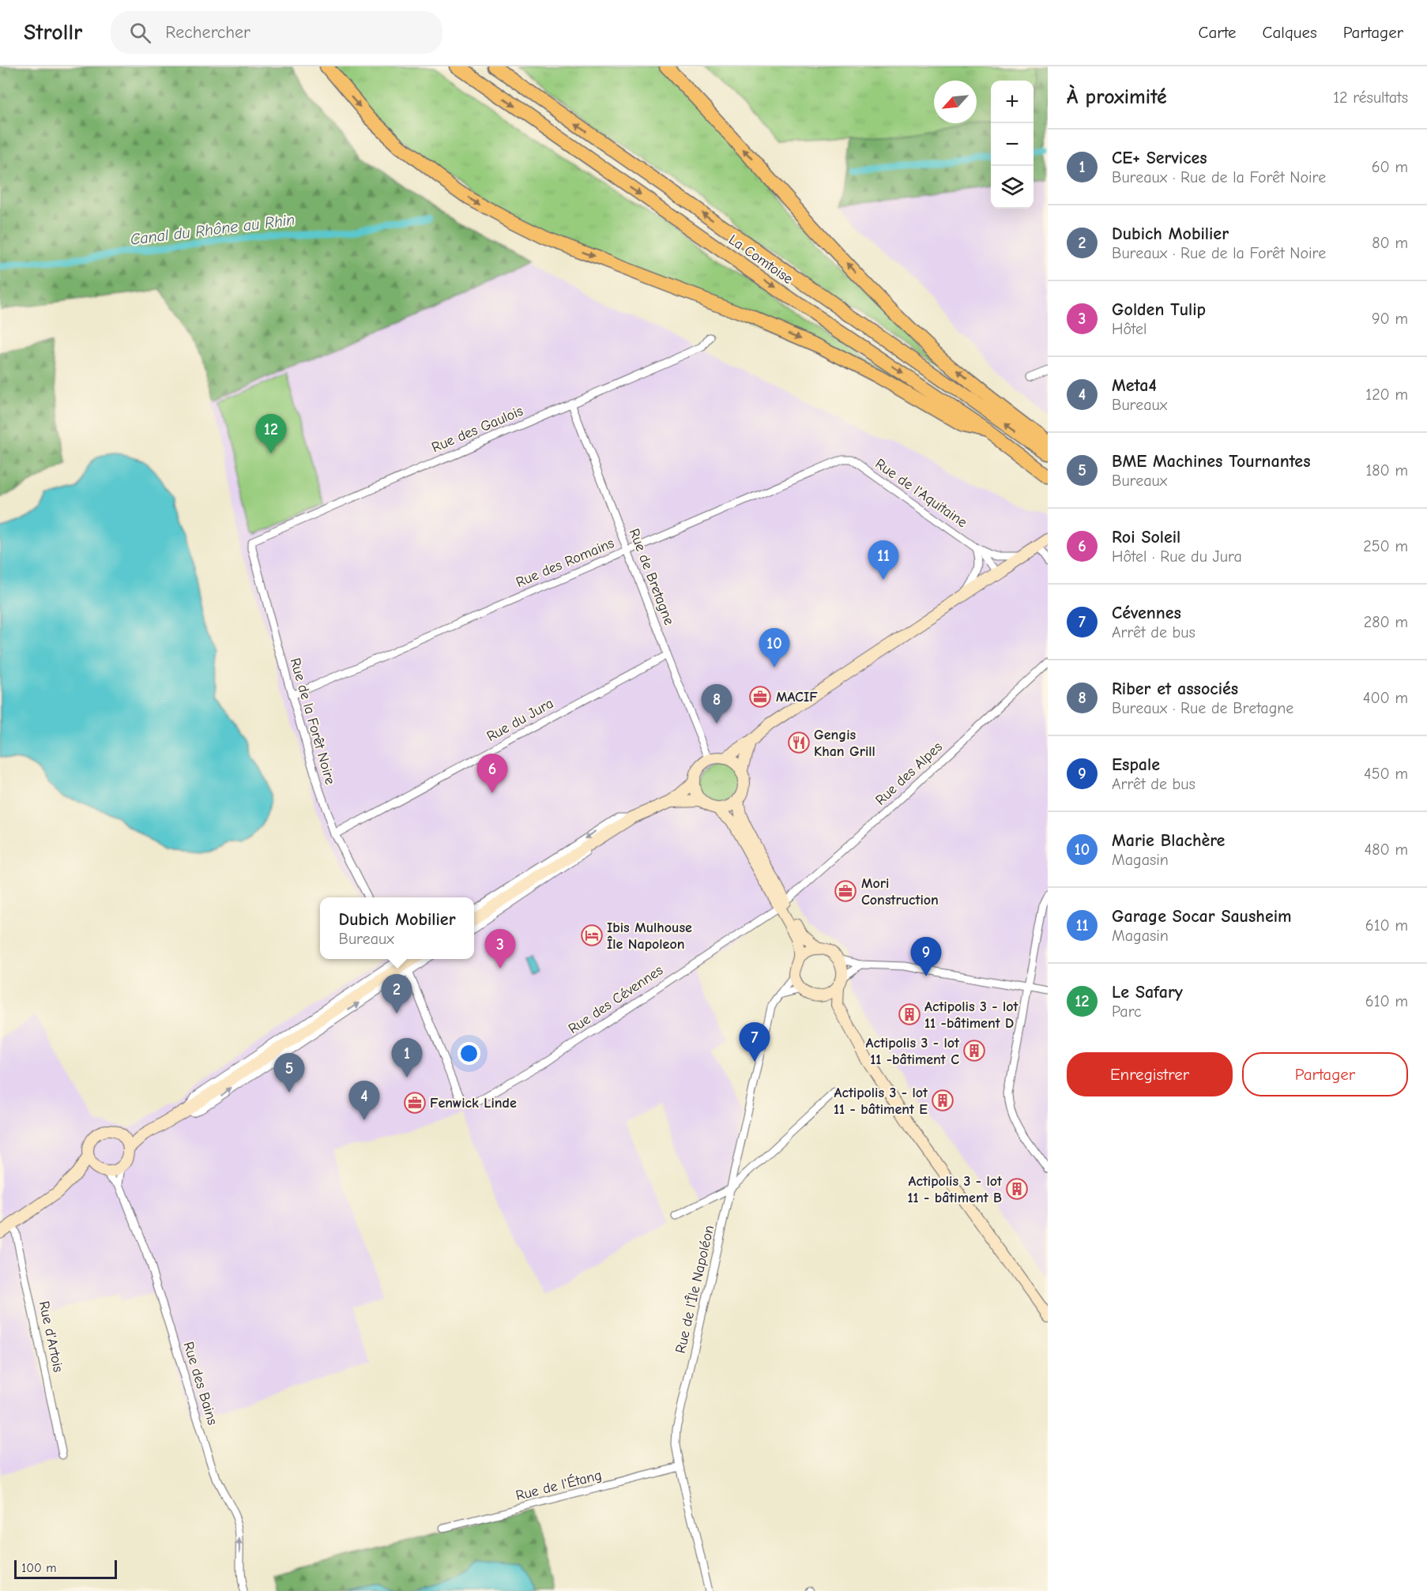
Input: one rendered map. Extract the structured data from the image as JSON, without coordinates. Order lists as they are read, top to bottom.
{
  "streets": {
    "highway": ["La Comtoise"],
    "street": [
      "Rue des Gaulois",
      "Rue de l'Aquitaine",
      "Rue des Romains",
      "Rue de Bretagne",
      "Rue du Jura",
      "Rue de la Forêt Noire",
      "Rue des Alpes",
      "Rue des Cévennes",
      "Rue de l'Île Napoléon",
      "Rue d'Artois",
      "Rue des Bains",
      "Rue de l'Étang"
    ]
  },
  "crossings": [
    ["Rue des Gaulois", "Rue de Bretagne"],
    ["Rue des Gaulois", "Rue de la Forêt Noire"],
    ["Rue de l'Aquitaine", "Rue des Romains"],
    ["Rue des Romains", "Rue de Bretagne"],
    ["Rue des Romains", "Rue de la Forêt Noire"],
    ["Rue de Bretagne", "Rue du Jura"],
    ["Rue du Jura", "Rue de la Forêt Noire"],
    ["Rue des Alpes", "Rue des Cévennes"],
    ["Rue de l'Île Napoléon", "Rue de l'Étang"]
  ],
  "one_way": ["Rue des Bains"],
  "water": ["Canal du Rhône au Rhin"],
  "places": {
    "office": ["MACIF", "Mori Construction", "Fenwick Linde"],
    "restaurant": ["Gengis Khan Grill"],
    "hotel": ["Ibis Mulhouse Île Napoleon"],
    "building": [
      "Actipolis 3 - lot 11 -bâtiment D",
      "Actipolis 3 - lot 11 -bâtiment C",
      "Actipolis 3 - lot 11 - bâtiment E",
      "Actipolis 3 - lot 11 - bâtiment B"
    ]
  },
  "scale_bar": "100 m",
  "north": "bottom left",
  "page": {
    "header": "Strollr",
    "search": "Rechercher",
    "nav": ["Carte", "Calques", "Partager"],
    "heading": ["À proximité", "12 résultats"],
    "map_buttons": ["+", "−"],
    "list": [
      {
        "mark": "1",
        "name": "CE+ Services",
        "note": "Bureaux · Rue de la Forêt Noire",
        "value": "60 m"
      },
      {
        "mark": "2",
        "name": "Dubich Mobilier",
        "note": "Bureaux · Rue de la Forêt Noire",
        "value": "80 m"
      },
      {
        "mark": "3",
        "name": "Golden Tulip",
        "note": "Hôtel",
        "value": "90 m"
      },
      {
        "mark": "4",
        "name": "Meta4",
        "note": "Bureaux",
        "value": "120 m"
      },
      {
        "mark": "5",
        "name": "BME Machines Tournantes",
        "note": "Bureaux",
        "value": "180 m"
      },
      {
        "mark": "6",
        "name": "Roi Soleil",
        "note": "Hôtel · Rue du Jura",
        "value": "250 m"
      },
      {
        "mark": "7",
        "name": "Cévennes",
        "note": "Arrêt de bus",
        "value": "280 m"
      },
      {
        "mark": "8",
        "name": "Riber et associés",
        "note": "Bureaux · Rue de Bretagne",
        "value": "400 m"
      },
      {
        "mark": "9",
        "name": "Espale",
        "note": "Arrêt de bus",
        "value": "450 m"
      },
      {
        "mark": "10",
        "name": "Marie Blachère",
        "note": "Magasin",
        "value": "480 m"
      },
      {
        "mark": "11",
        "name": "Garage Socar Sausheim",
        "note": "Magasin",
        "value": "610 m"
      },
      {
        "mark": "12",
        "name": "Le Safary",
        "note": "Parc",
        "value": "610 m"
      }
    ],
    "pins": [
      "12",
      "11",
      "10",
      "8",
      "6",
      "3",
      "9",
      "2",
      "7",
      "1",
      "5",
      "4"
    ],
    "popup": ["Dubich Mobilier", "Bureaux"],
    "buttons": ["Enregistrer", "Partager"],
    "scale": "100 m"
  }
}
